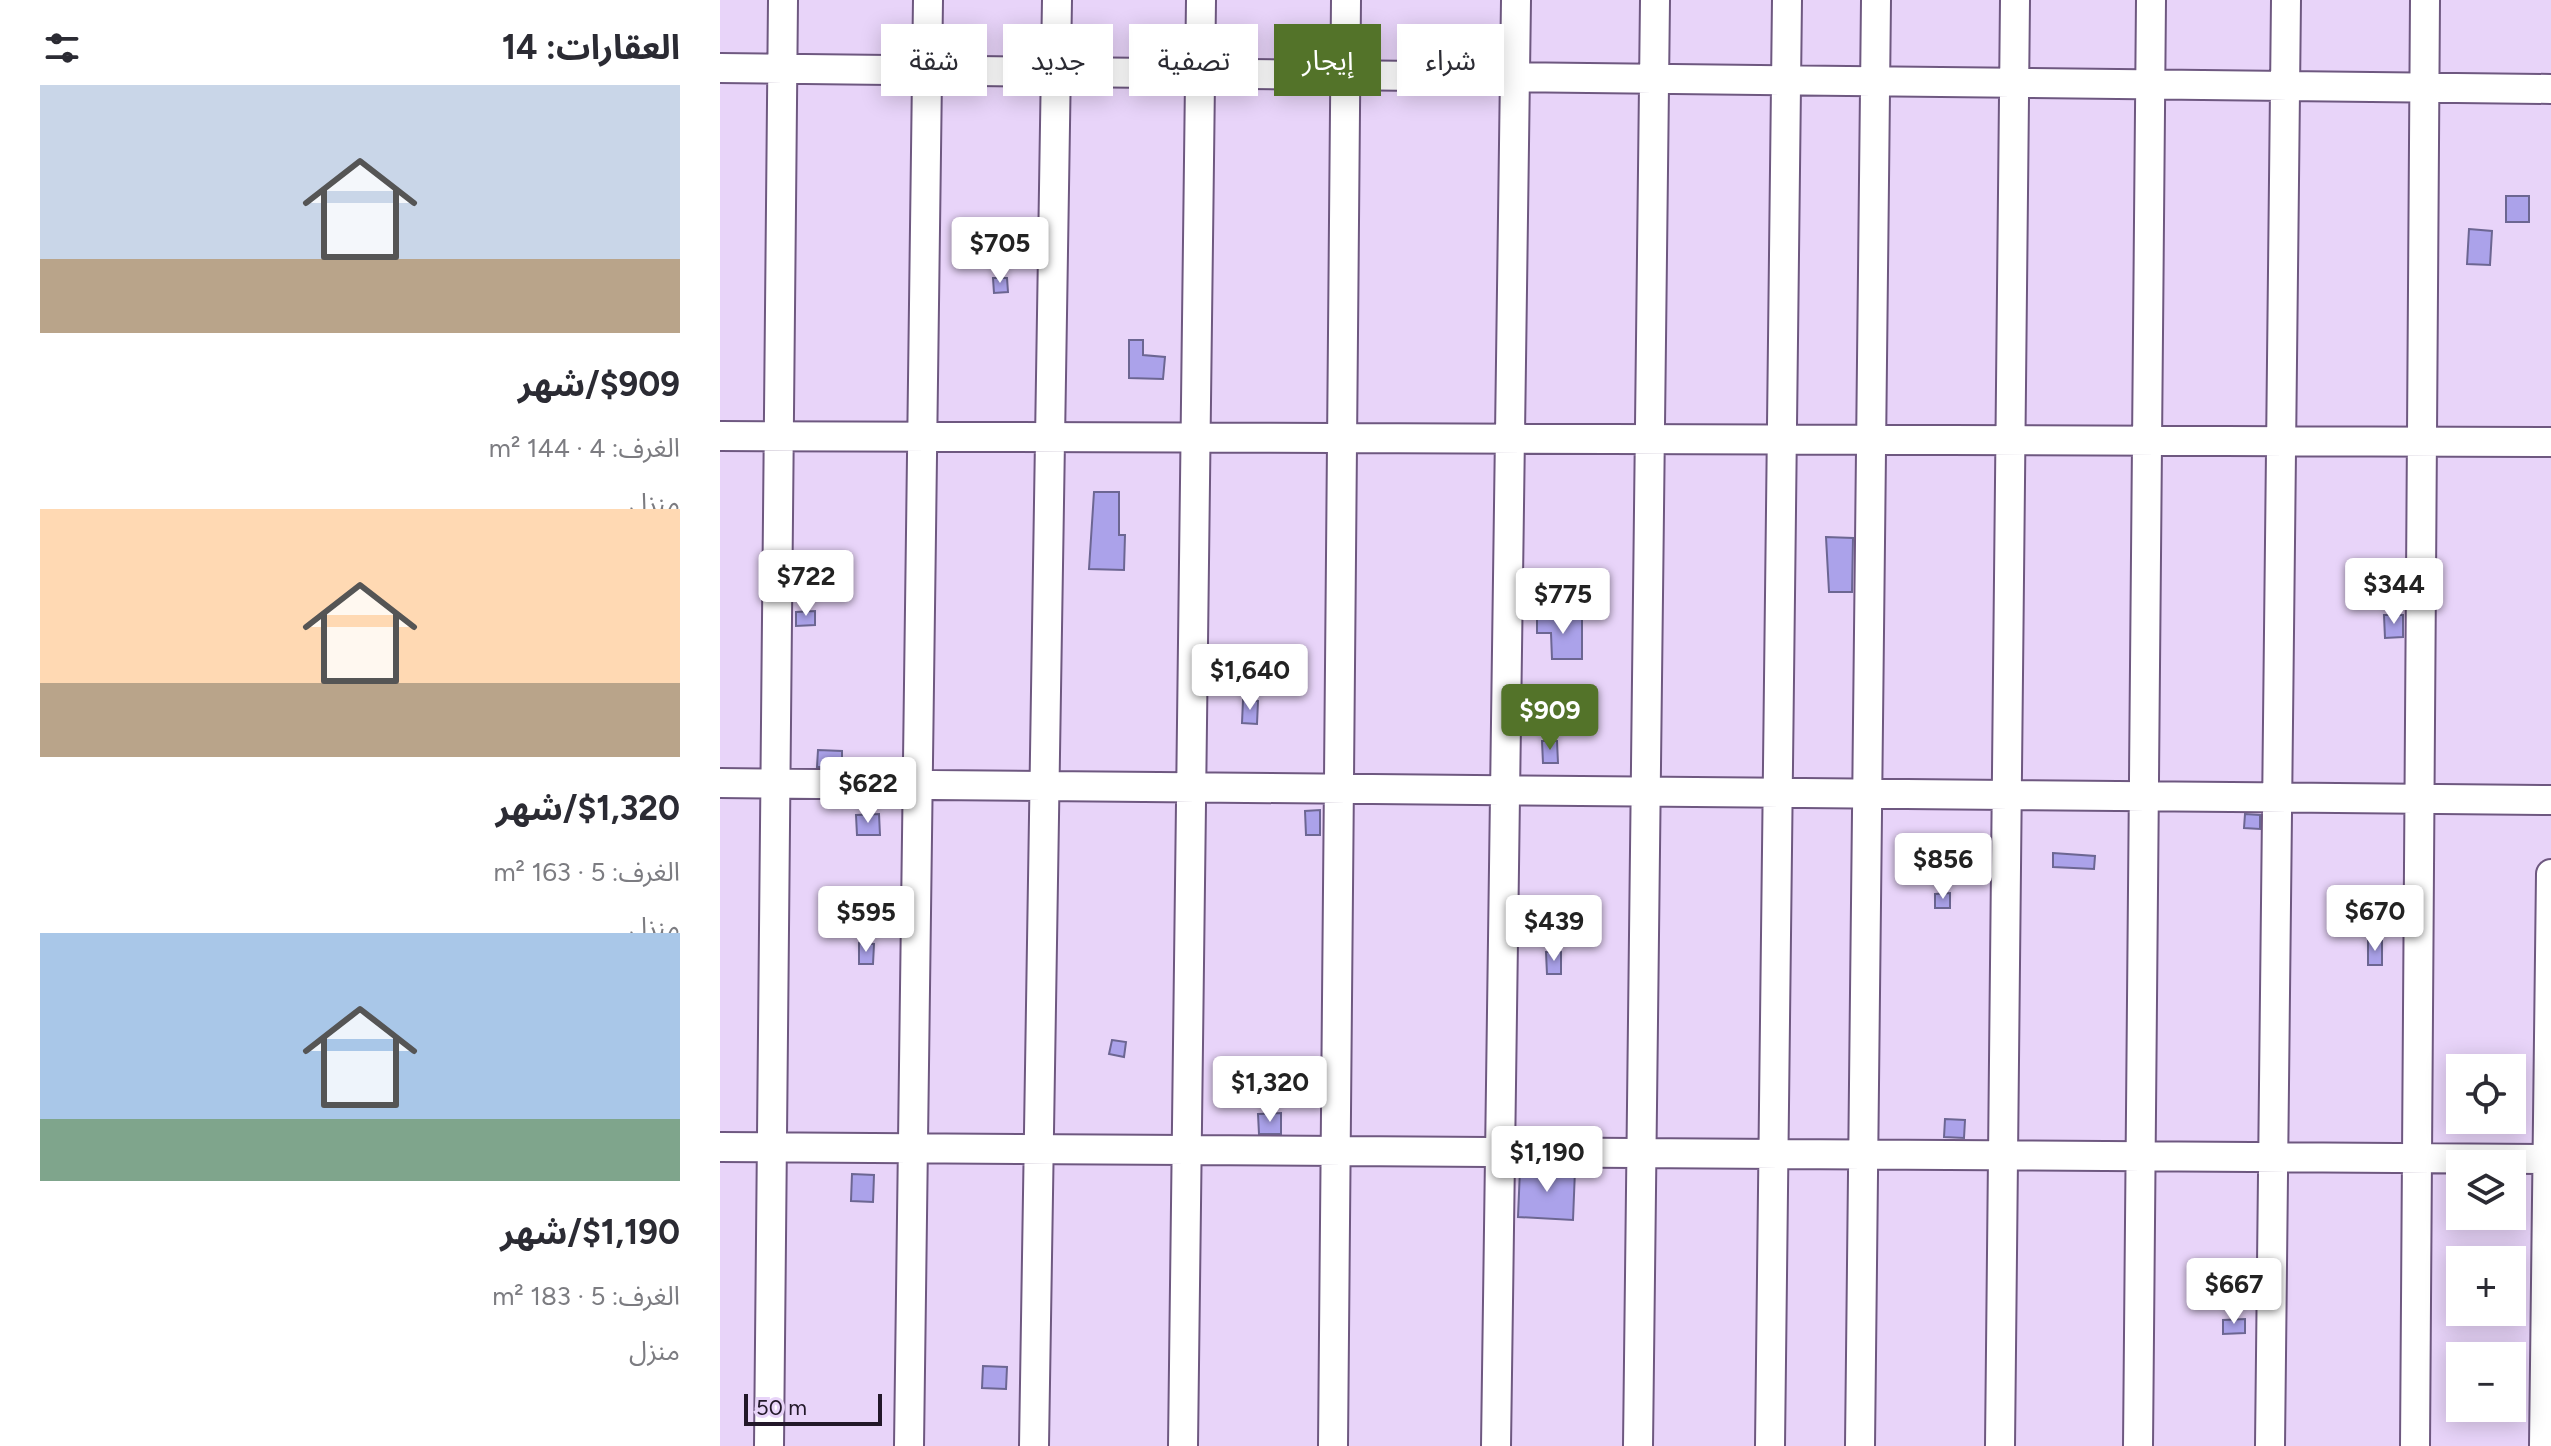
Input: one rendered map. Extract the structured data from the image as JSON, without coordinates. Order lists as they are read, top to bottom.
{
  "scale_bar": "50 m",
  "page": {
    "heading": "العقارات: 14",
    "chip": [
      "شراء",
      "إيجار",
      "تصفية",
      "جديد",
      "شقة"
    ],
    "list": [
      {
        "name": "$909/شهر",
        "note": "الغرف: 4 · 144 m² · منزل"
      },
      {
        "name": "$1,320/شهر",
        "note": "الغرف: 5 · 163 m² · منزل"
      },
      {
        "name": "$1,190/شهر",
        "note": "الغرف: 5 · 183 m² · منزل"
      }
    ],
    "price": [
      "$705",
      "$722",
      "$344",
      "$775",
      "$1,640",
      "$909",
      "$622",
      "$856",
      "$670",
      "$595",
      "$439",
      "$1,320",
      "$1,190",
      "$667"
    ],
    "map_buttons": ["+", "−"],
    "scale": "50 m"
  }
}
